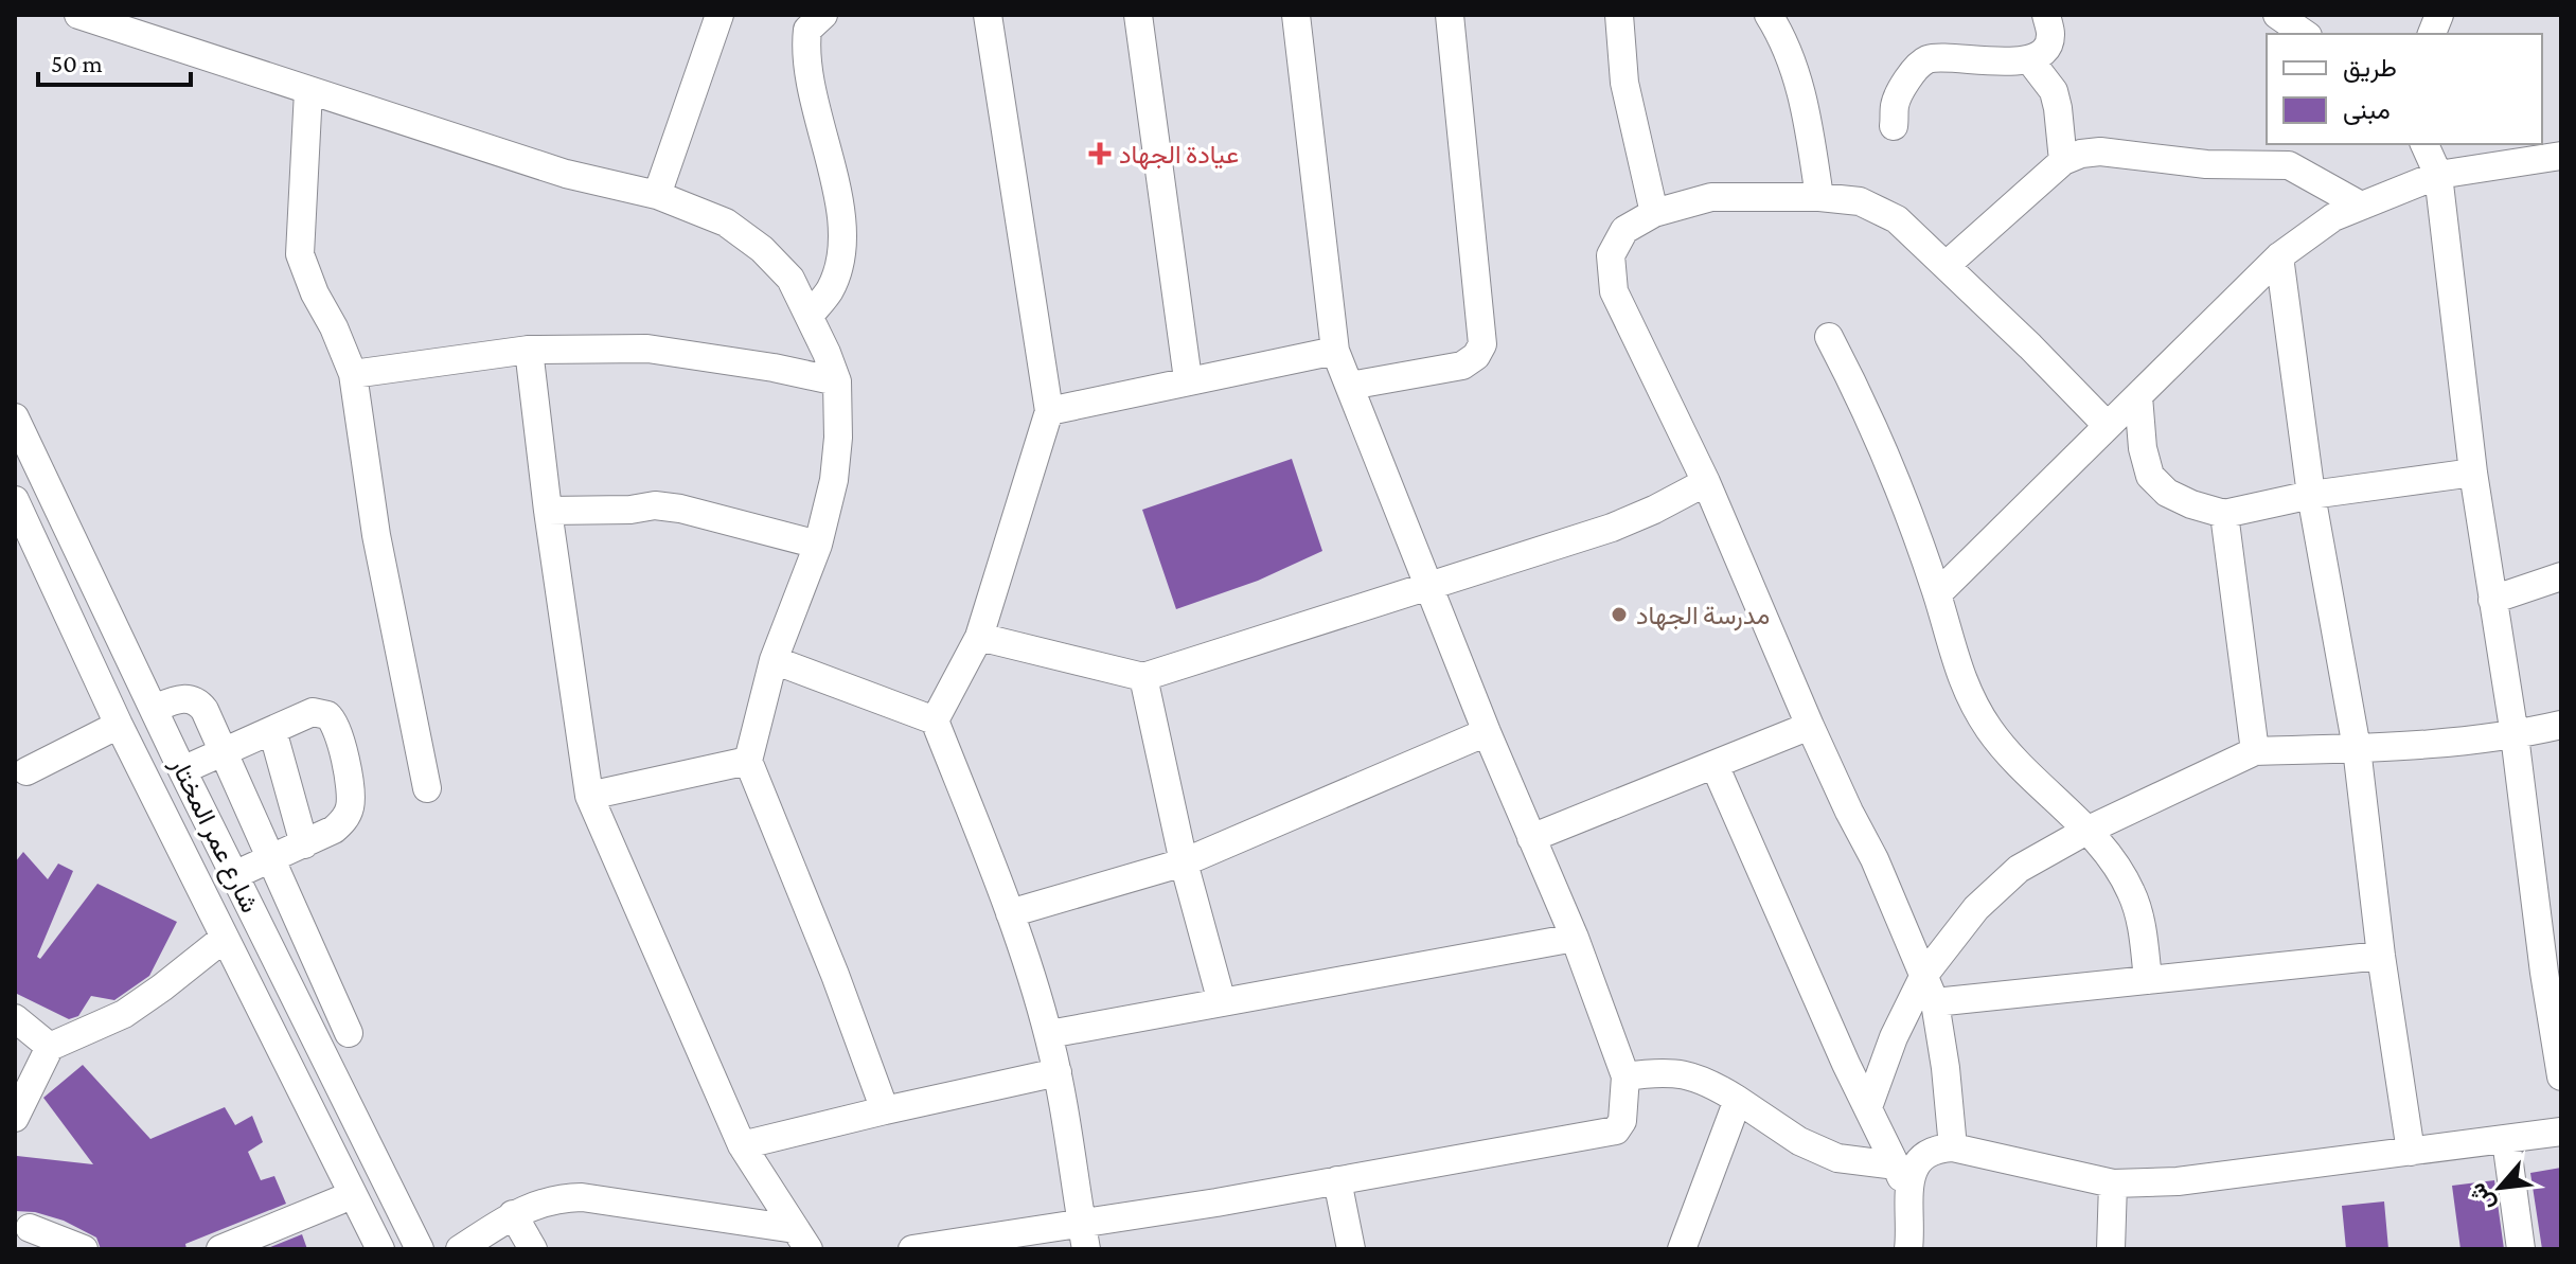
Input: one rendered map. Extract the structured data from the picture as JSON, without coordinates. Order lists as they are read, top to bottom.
{
  "streets": {
    "street": ["شارع عمر المختار"]
  },
  "places": {
    "health": ["عيادة الجهاد"],
    "other": ["مدرسة الجهاد"]
  },
  "legend": ["طريق", "مبنى"],
  "scale_bar": "50 m",
  "north": "bottom left"
}
